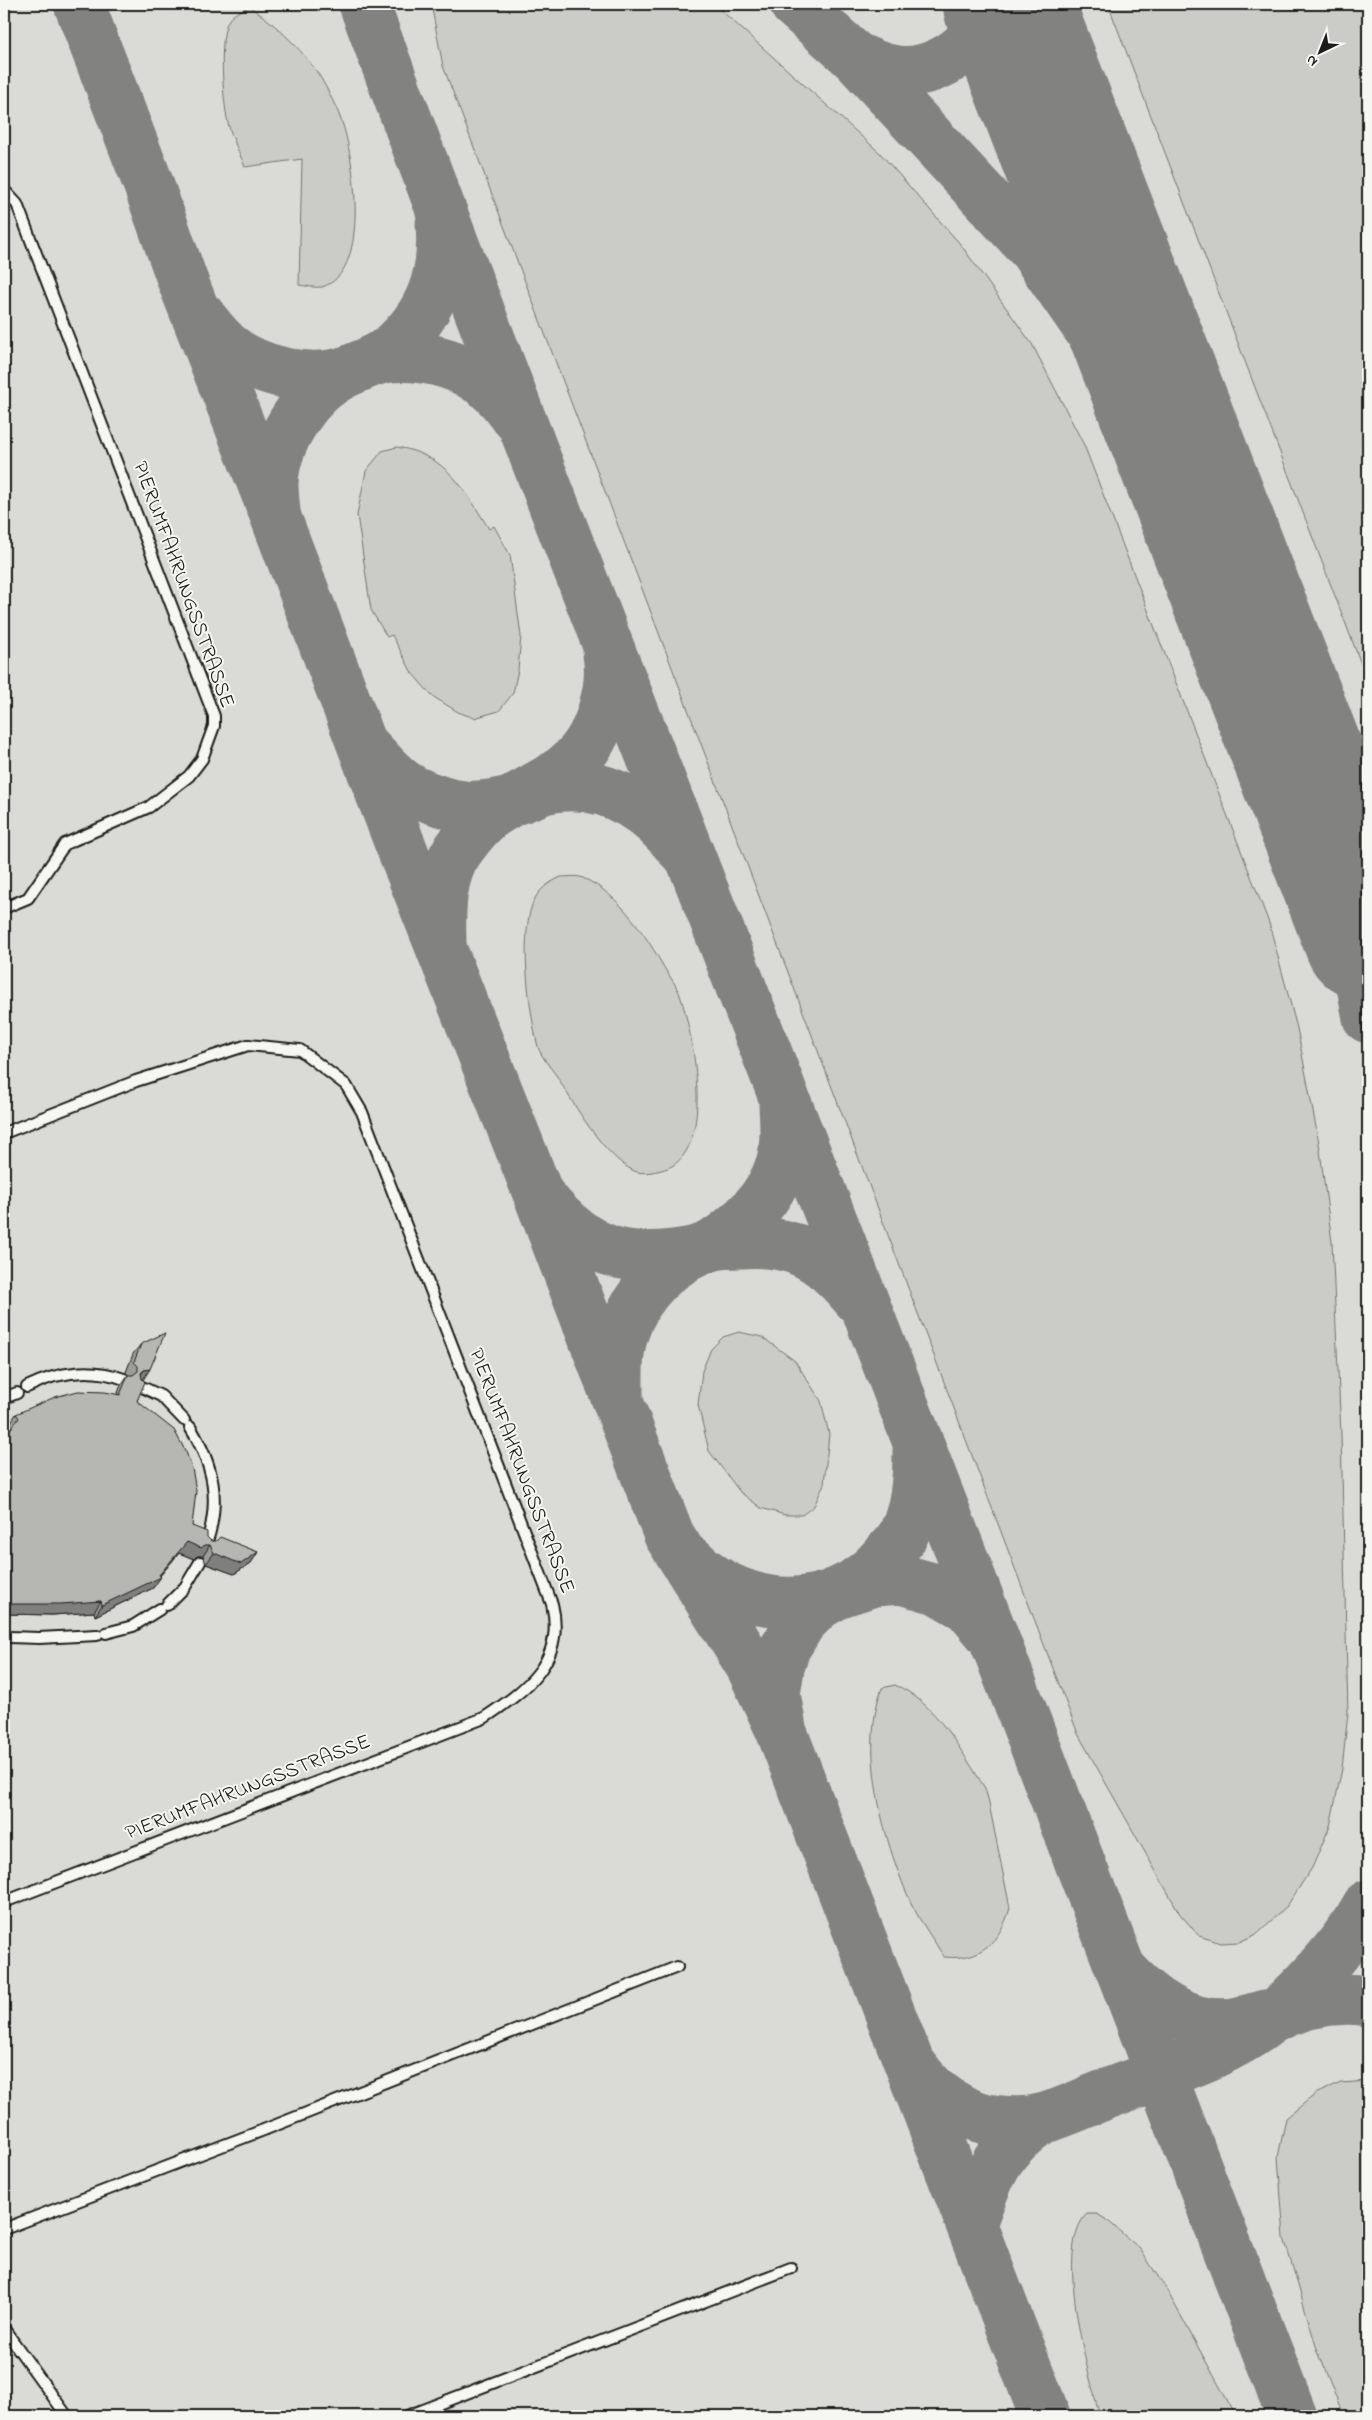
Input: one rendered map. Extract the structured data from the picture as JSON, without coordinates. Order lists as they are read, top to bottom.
{
  "streets": {
    "lane": ["PIERUMFAHRUNGSSTRASSE"]
  },
  "north": "bottom left"
}
